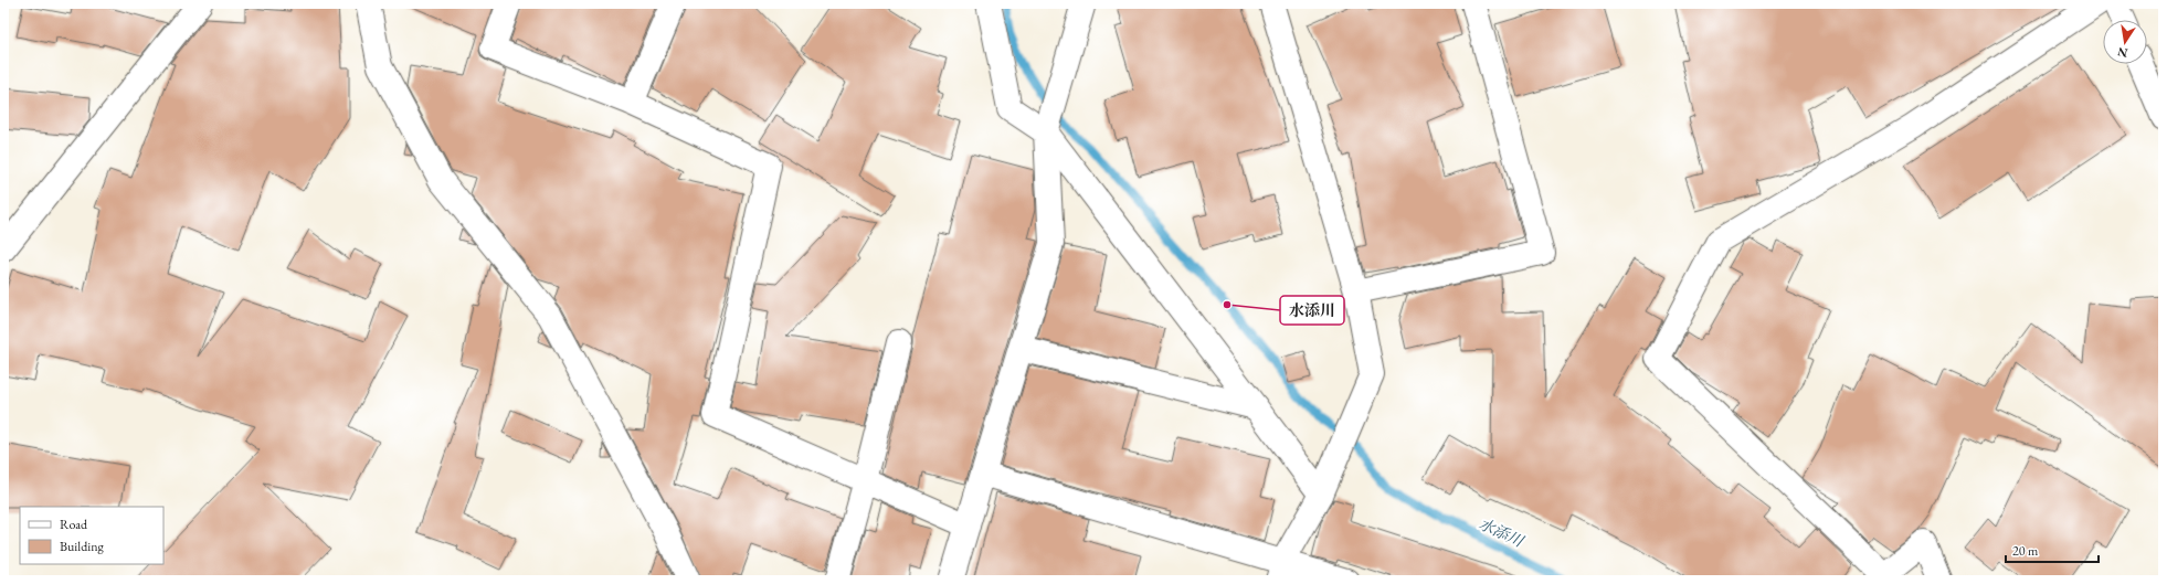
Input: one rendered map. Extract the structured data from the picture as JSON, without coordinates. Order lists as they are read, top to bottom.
{
  "water": ["水添川"],
  "places": ["水添川"],
  "legend": ["Road", "Building"],
  "scale_bar": "20 m",
  "north": "bottom"
}
